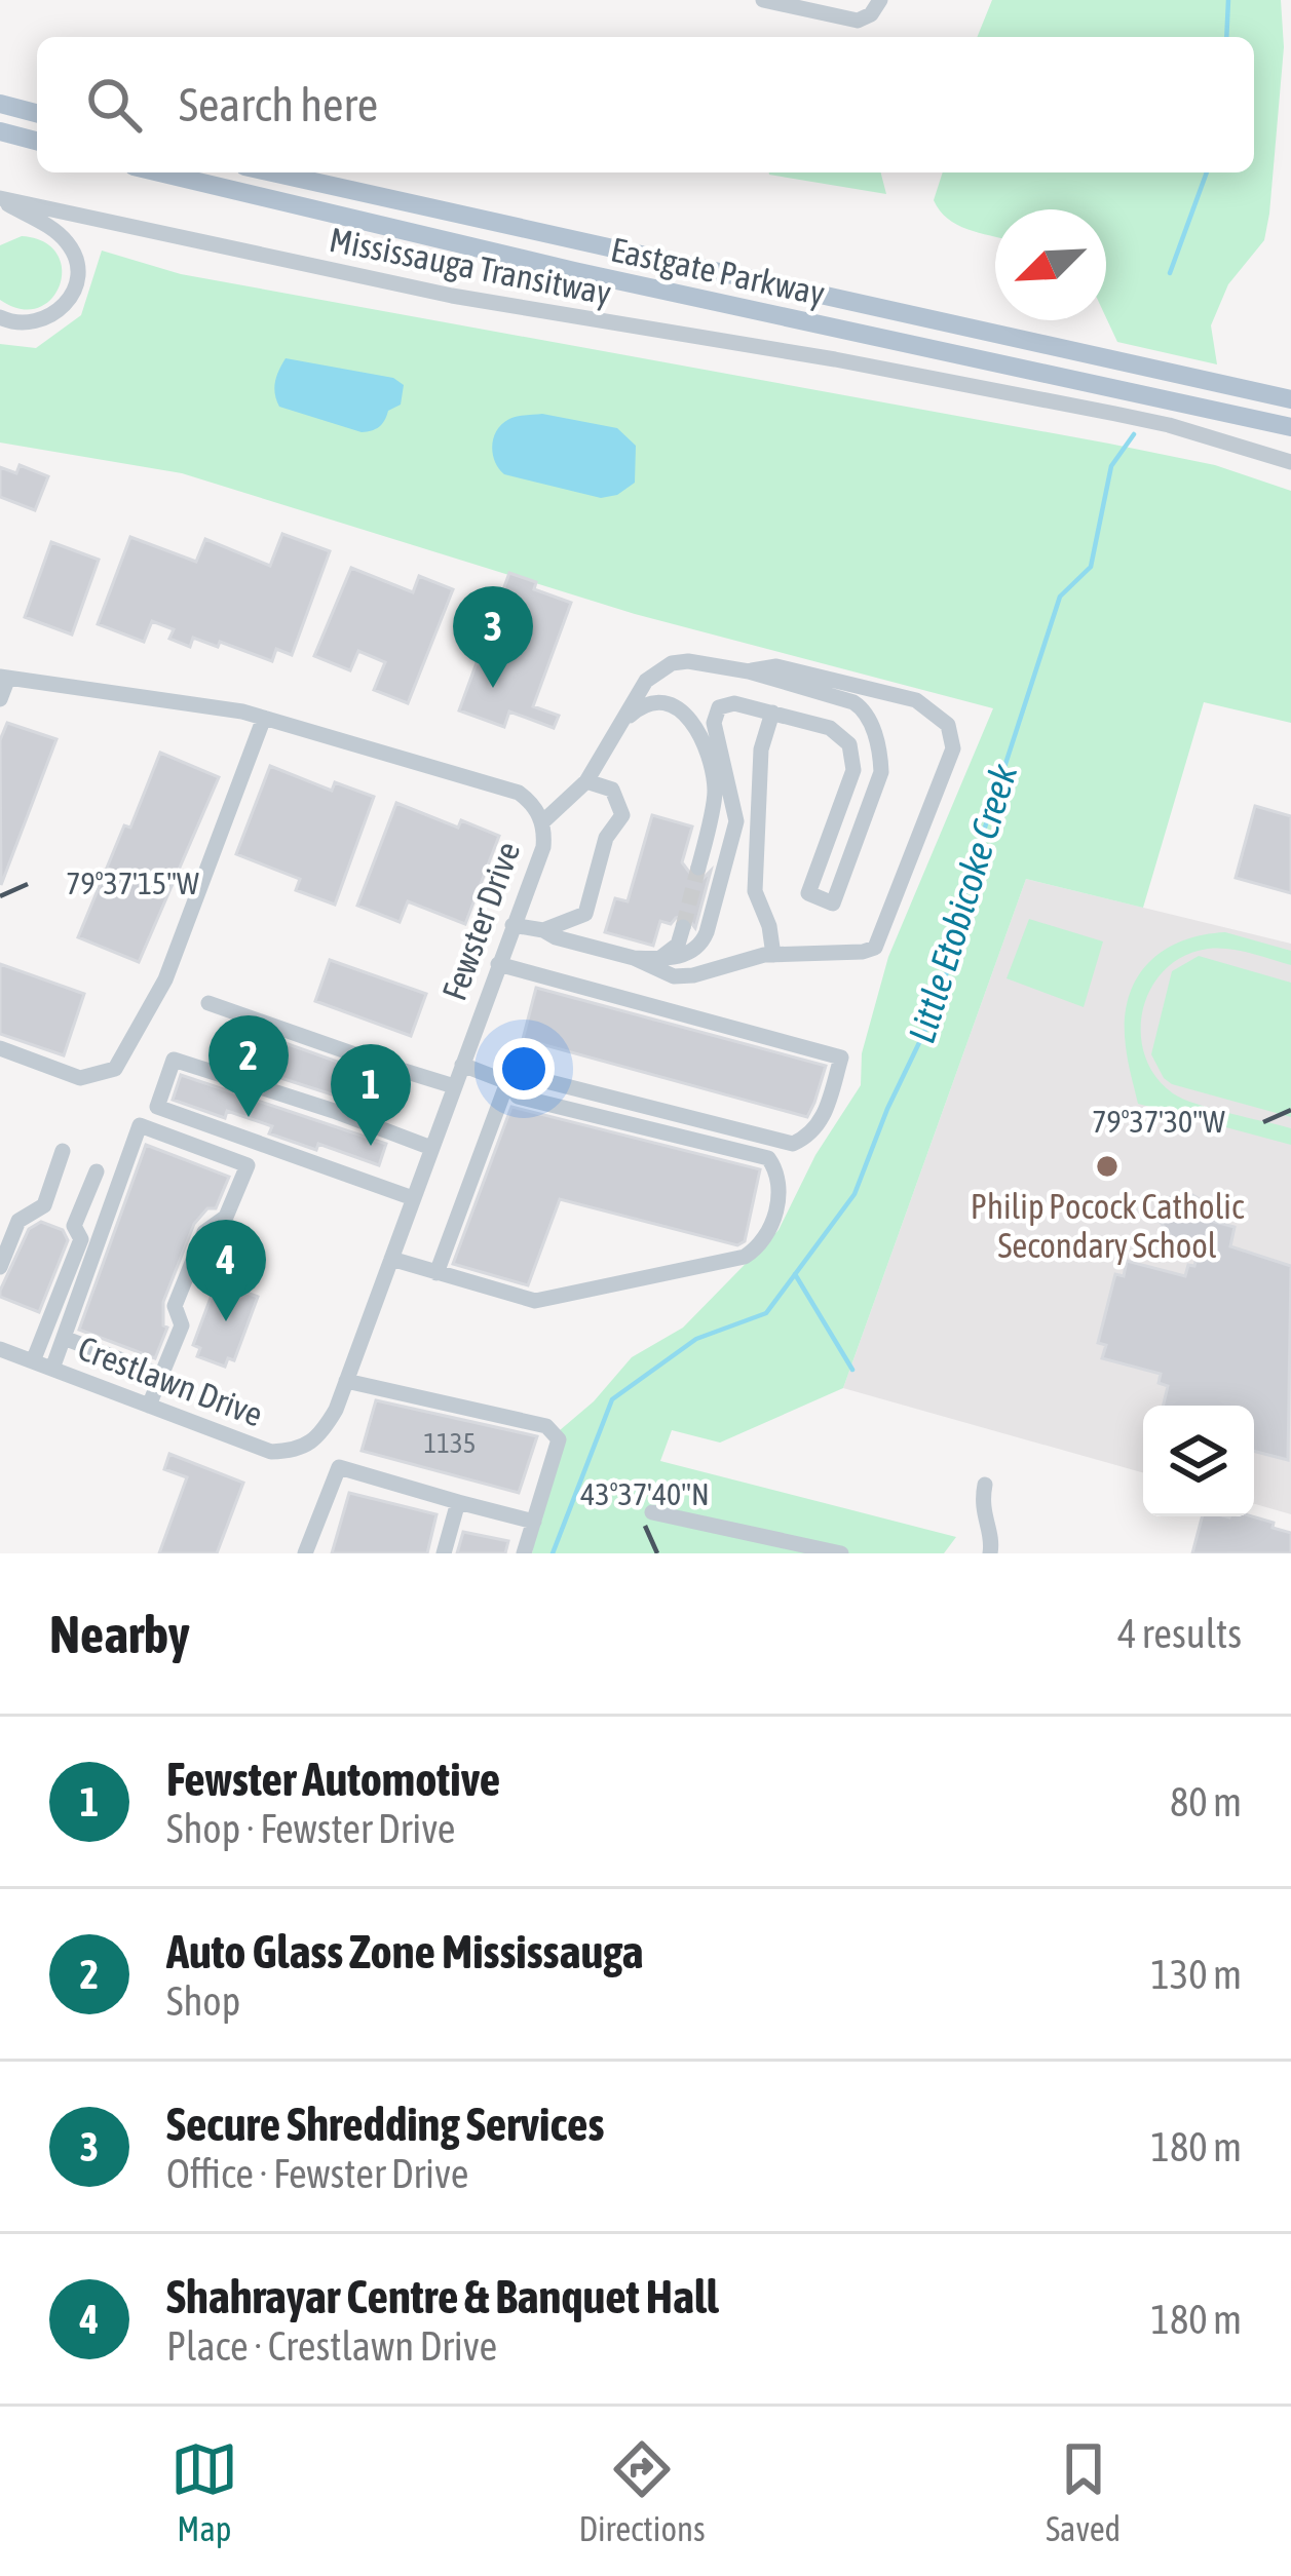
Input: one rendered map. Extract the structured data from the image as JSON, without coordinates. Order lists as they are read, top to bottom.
{
  "streets": {
    "main road": ["Eastgate Parkway"],
    "street": ["Mississauga Transitway", "Fewster Drive", "Crestlawn Drive"]
  },
  "crossings": [
    ["Fewster Drive", "Crestlawn Drive"]
  ],
  "water": ["Little Etobicoke Creek"],
  "places": ["Philip Pocock Catholic Secondary School"],
  "house_numbers": ["1135"],
  "north": "bottom left",
  "page": {
    "search": "Search here",
    "pins": [
      "3",
      "2",
      "1",
      "4"
    ],
    "heading": ["Nearby", "4 results"],
    "list": [
      {
        "mark": "1",
        "name": "Fewster Automotive",
        "note": "Shop · Fewster Drive",
        "value": "80 m"
      },
      {
        "mark": "2",
        "name": "Auto Glass Zone Mississauga",
        "note": "Shop",
        "value": "130 m"
      },
      {
        "mark": "3",
        "name": "Secure Shredding Services",
        "note": "Office · Fewster Drive",
        "value": "180 m"
      },
      {
        "mark": "4",
        "name": "Shahrayar Centre & Banquet Hall",
        "note": "Place · Crestlawn Drive",
        "value": "180 m"
      }
    ],
    "nav": ["Map", "Directions", "Saved"]
  },
  "coordinates": ["79°37'15\"W", "79°37'30\"W", "43°37'40\"N"]
}
